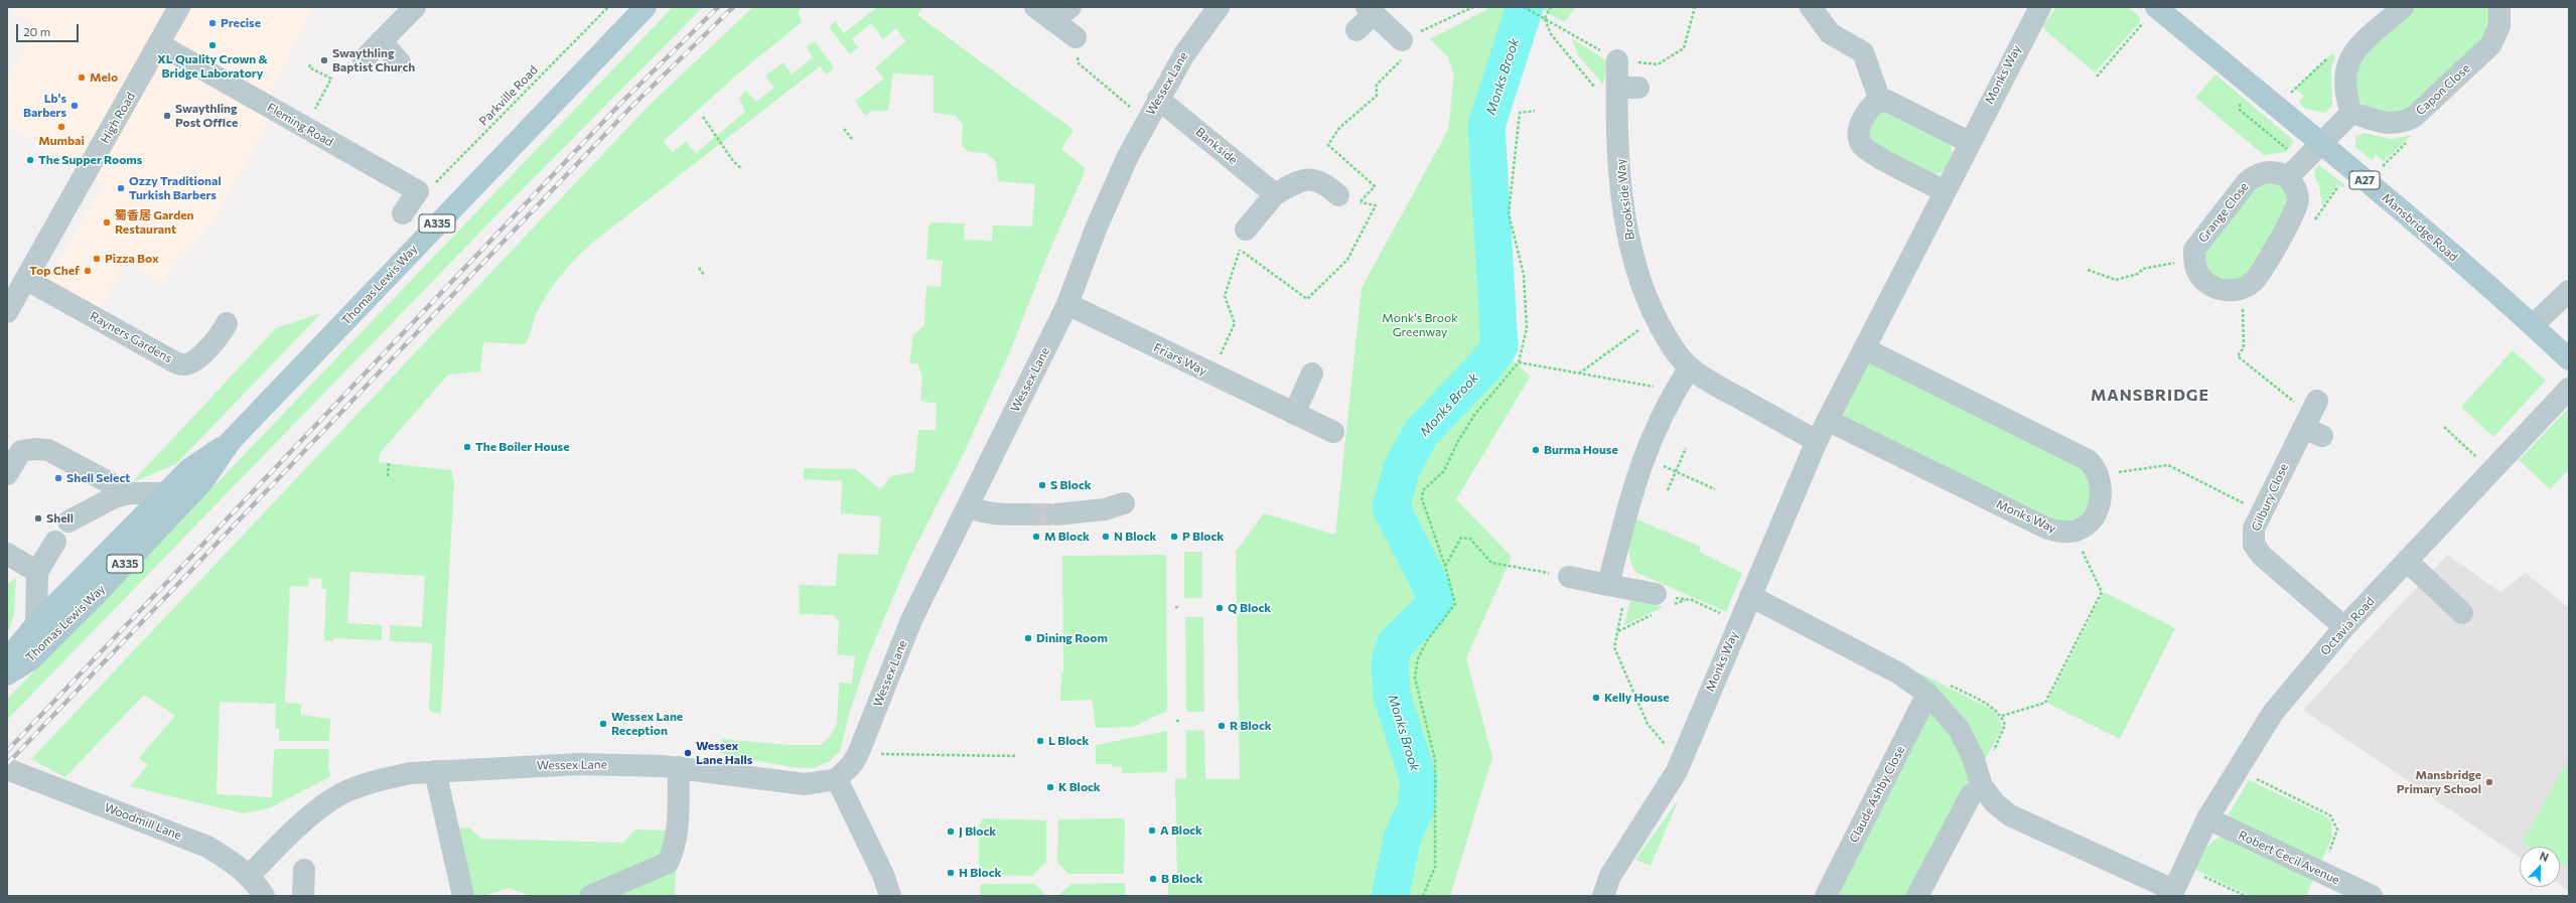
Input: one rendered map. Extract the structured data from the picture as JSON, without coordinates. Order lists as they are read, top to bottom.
{
  "streets": {
    "main road": [
      "A27",
      "A335",
      "Mansbridge Road",
      "Thomas Lewis Way"
    ],
    "street": [
      "Monks Way",
      "Wessex Lane",
      "Capon Close",
      "High Road",
      "Fleming Road",
      "Bankside",
      "Brookside Way",
      "Grange Close",
      "Rayners Gardens",
      "Friars Way",
      "Gilbury Close",
      "Octavia Road",
      "Claude Ashby Close",
      "Woodmill Lane",
      "Robert Cecil Avenue"
    ],
    "path": ["Parkville Road"]
  },
  "crossings": [
    ["Monks Way", "Brookside Way"],
    ["Wessex Lane", "Bankside"],
    ["Wessex Lane", "Friars Way"],
    ["Wessex Lane", "Woodmill Lane"],
    ["Parkville Road", "Fleming Road"],
    ["High Road", "Fleming Road"],
    ["High Road", "Rayners Gardens"],
    ["Gilbury Close", "Octavia Road"],
    ["Octavia Road", "Robert Cecil Avenue"]
  ],
  "districts": ["MANSBRIDGE"],
  "water": ["Monks Brook"],
  "parks": ["Monk's Brook Greenway"],
  "places": [
    "Precise",
    "XL Quality Crown & Bridge Laboratory",
    "Swaythling Baptist Church",
    "Melo",
    "Lb's Barbers",
    "Swaythling Post Office",
    "Mumbai",
    "The Supper Rooms",
    "Ozzy Traditional Turkish Barbers",
    "蜀香居 Garden Restaurant",
    "Pizza Box",
    "Top Chef",
    "The Boiler House",
    "Burma House",
    "Shell Select",
    "S Block",
    "Shell",
    "M Block",
    "N Block",
    "P Block",
    "Q Block",
    "Dining Room",
    "Kelly House",
    "Wessex Lane Reception",
    "R Block",
    "L Block",
    "Wessex Lane Halls",
    "Mansbridge Primary School",
    "K Block",
    "A Block",
    "J Block",
    "H Block",
    "B Block"
  ],
  "scale_bar": "20 m",
  "north": "top right"
}
